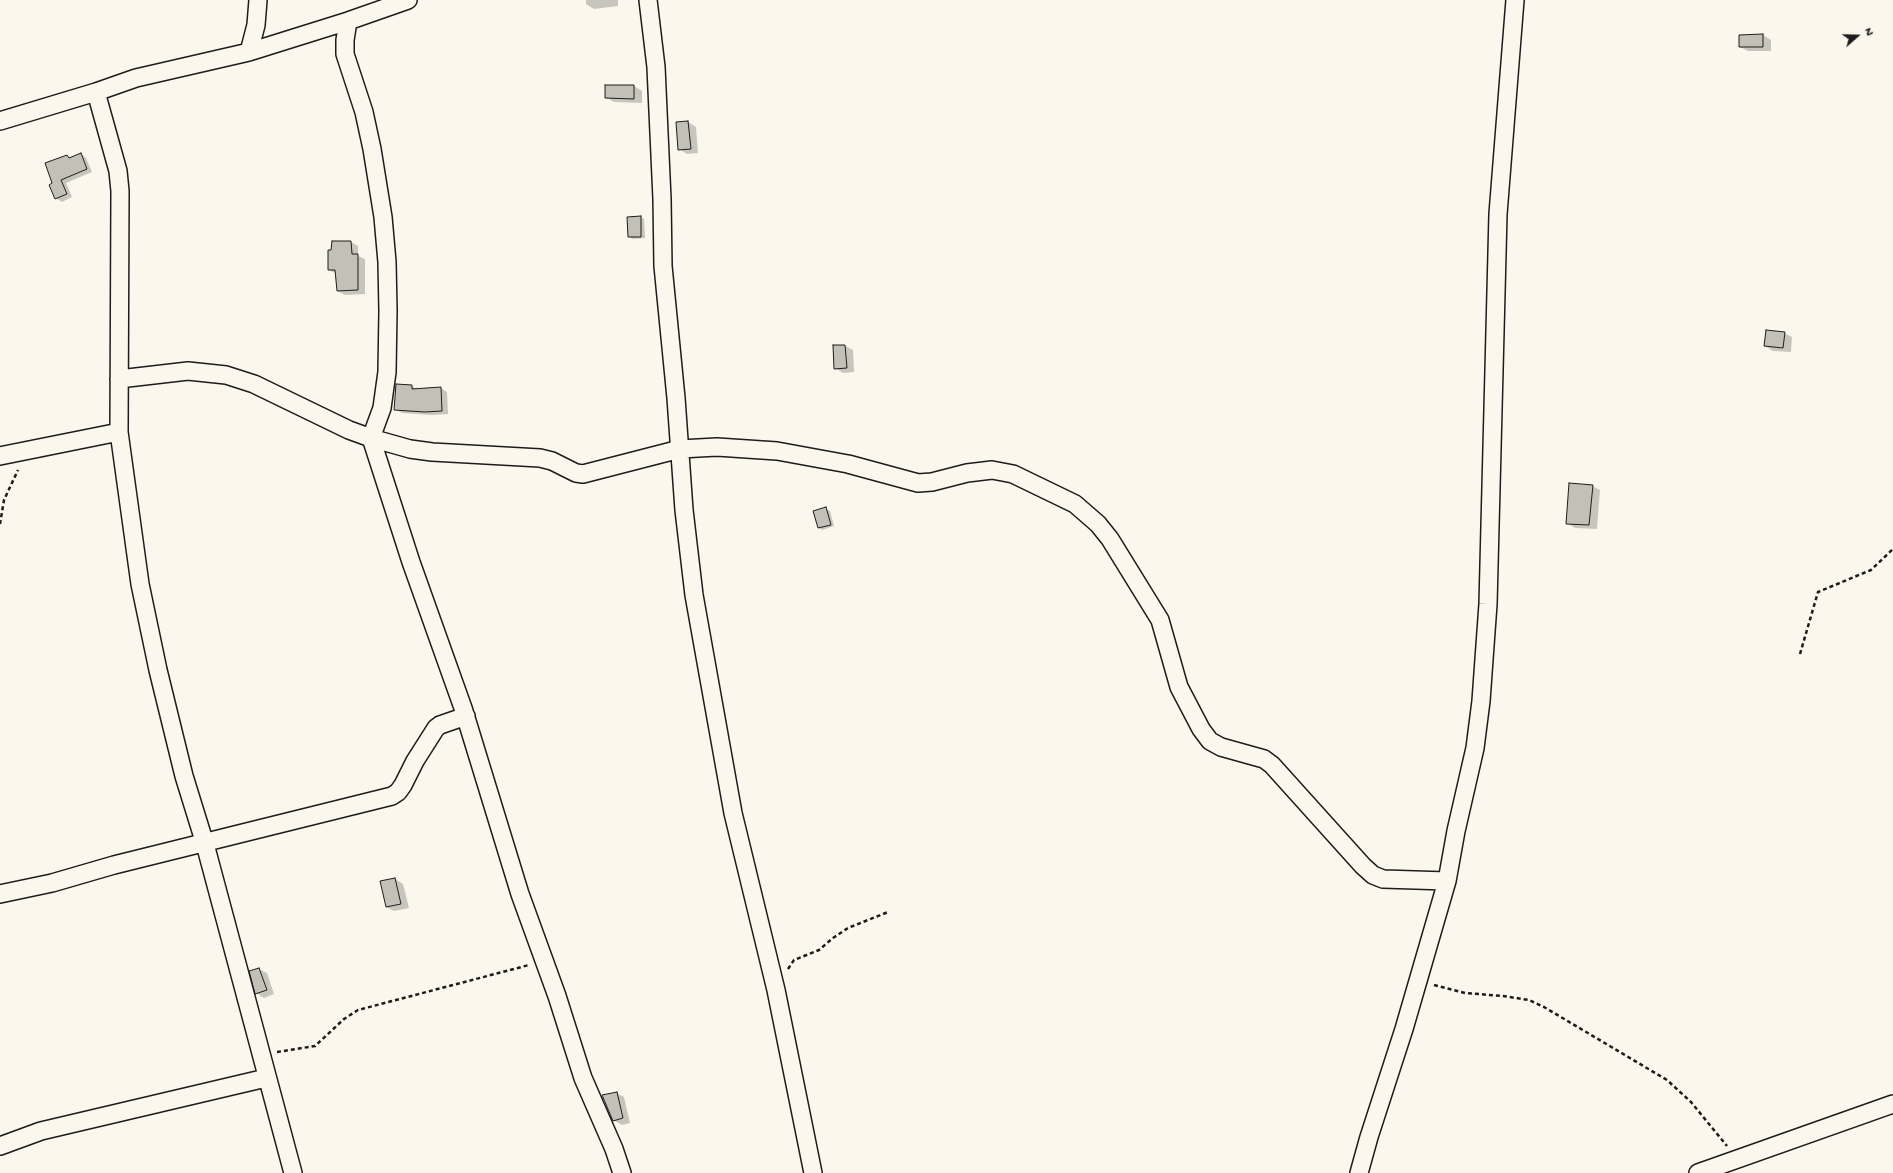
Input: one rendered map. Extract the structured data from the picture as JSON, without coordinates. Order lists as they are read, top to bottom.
{
  "north": "right"
}
